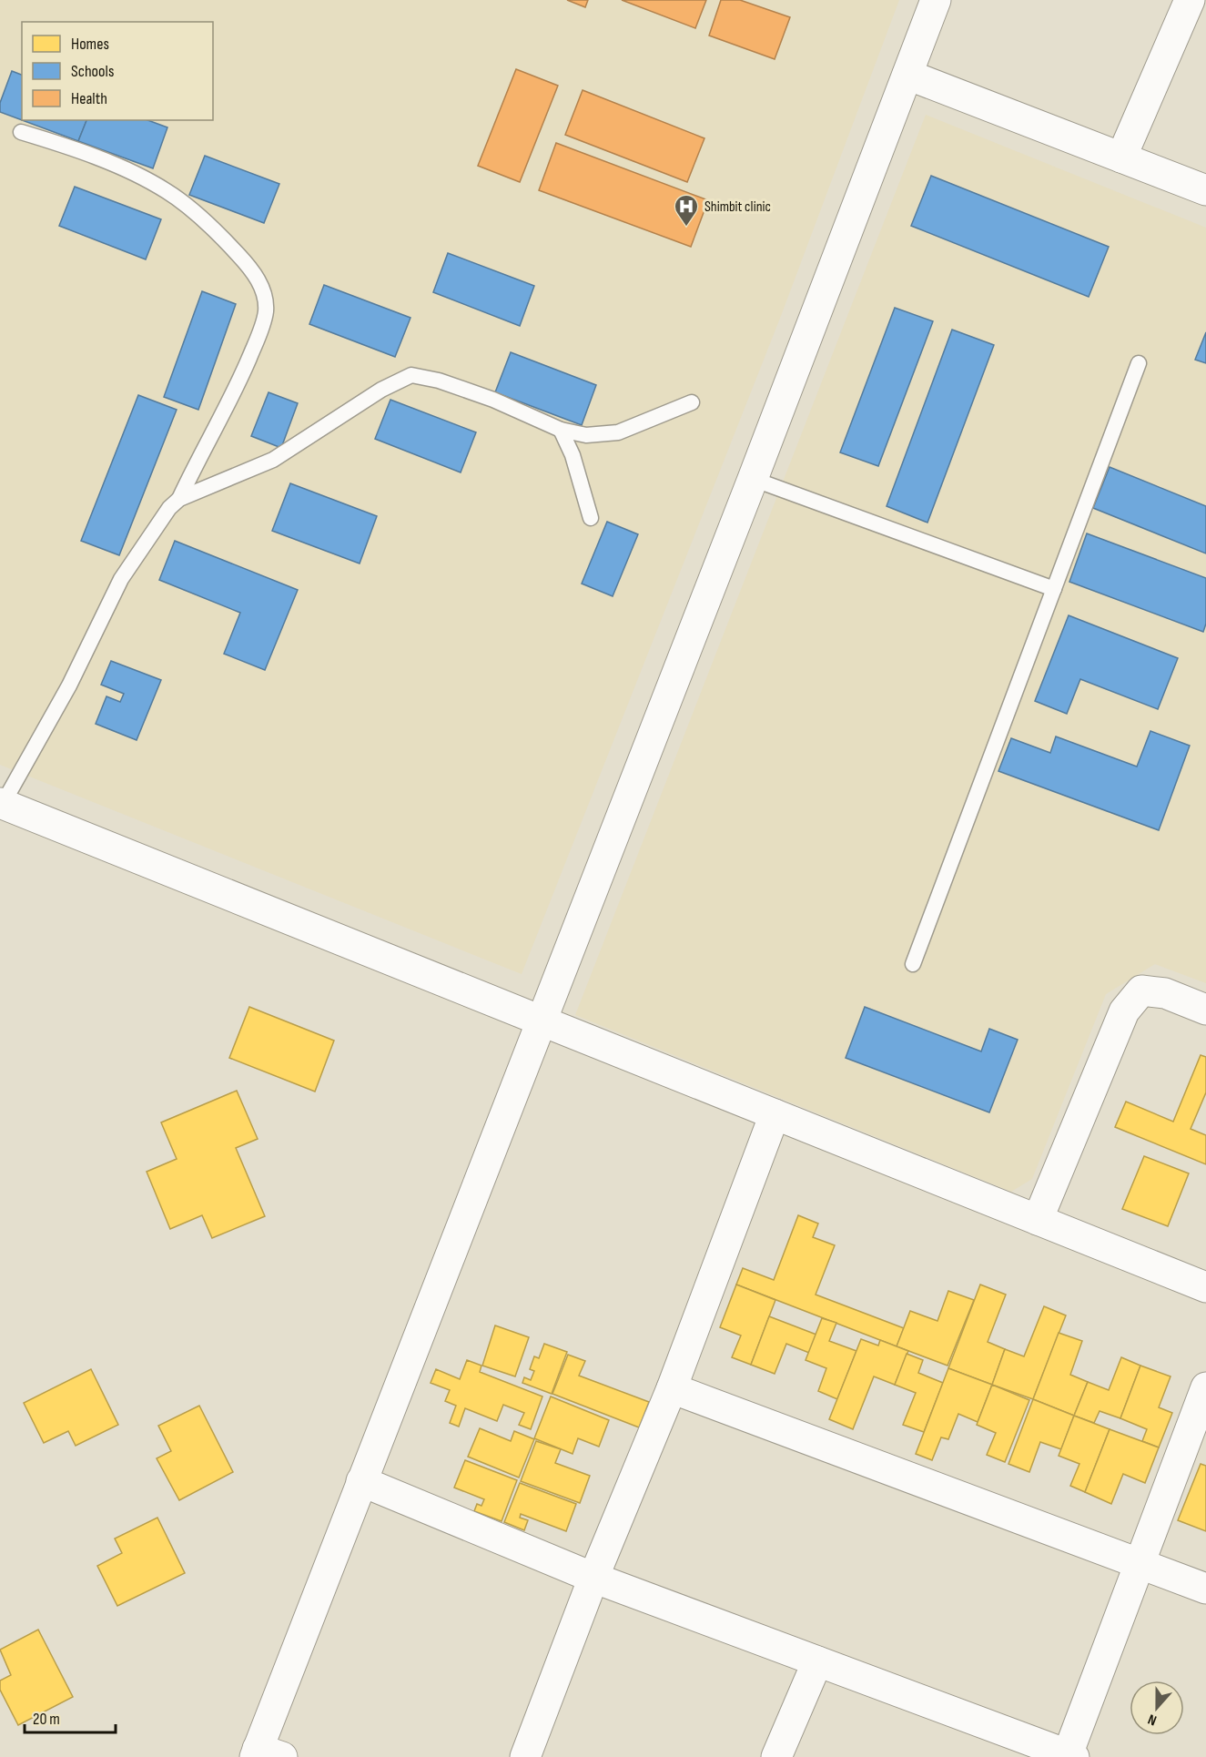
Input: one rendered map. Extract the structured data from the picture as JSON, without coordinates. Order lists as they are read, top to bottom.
{
  "places": {
    "hospital": ["Shimbit clinic"]
  },
  "legend": ["Homes", "Schools", "Health"],
  "scale_bar": "20 m",
  "north": "bottom"
}
